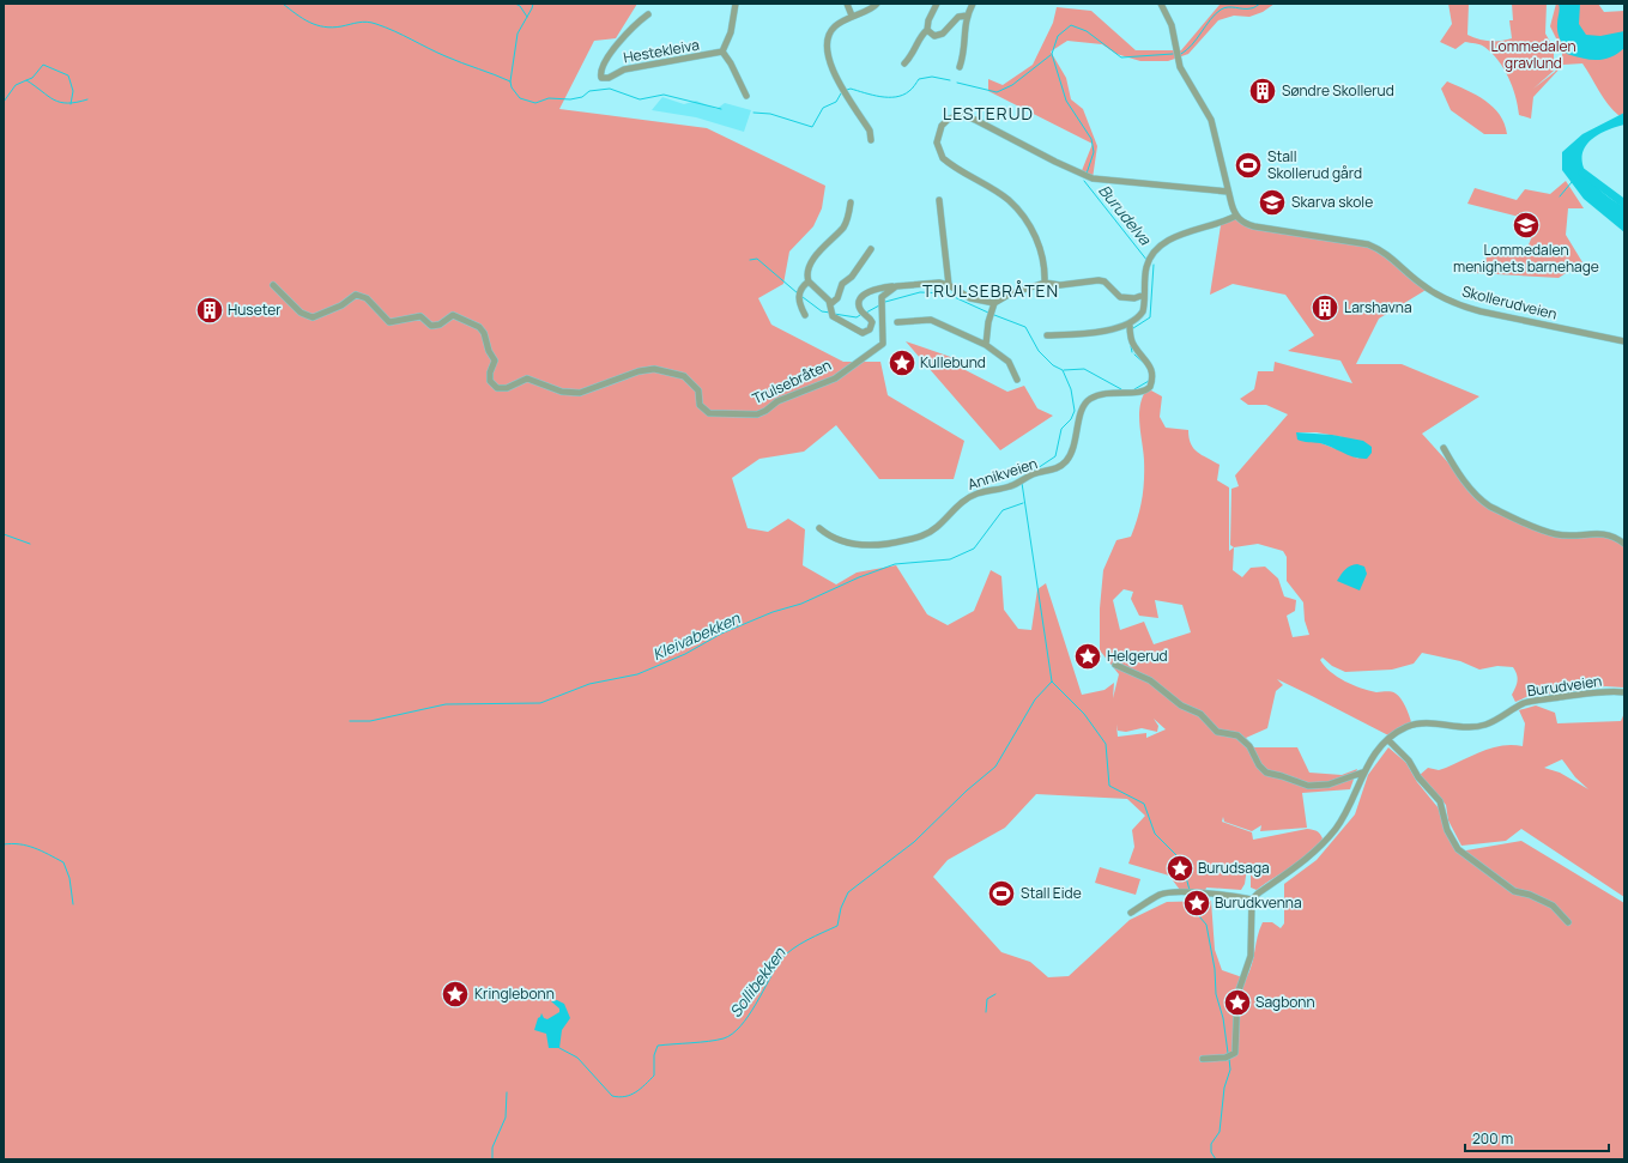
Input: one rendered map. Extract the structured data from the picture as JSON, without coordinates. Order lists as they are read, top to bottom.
{
  "streets": {
    "street": [
      "Hestekleiva",
      "Skollerudveien",
      "Trulsebråten",
      "Annikveien",
      "Burudveien"
    ]
  },
  "districts": ["LESTERUD", "TRULSEBRÅTEN"],
  "water": ["Burudelva", "Kleivabekken", "Sollibekken"],
  "parks": ["Lommedalen gravlund"],
  "places": {
    "building": ["Søndre Skollerud", "Larshavna", "Huseter"],
    "sports": ["Stall Skollerud gård", "Stall Eide"],
    "school or university": ["Skarva skole", "Lommedalen menighets barnehage"],
    "place": [
      "Kullebund",
      "Helgerud",
      "Burudsaga",
      "Burudkvenna",
      "Kringlebonn",
      "Sagbonn"
    ]
  },
  "scale_bar": "200 m"
}
